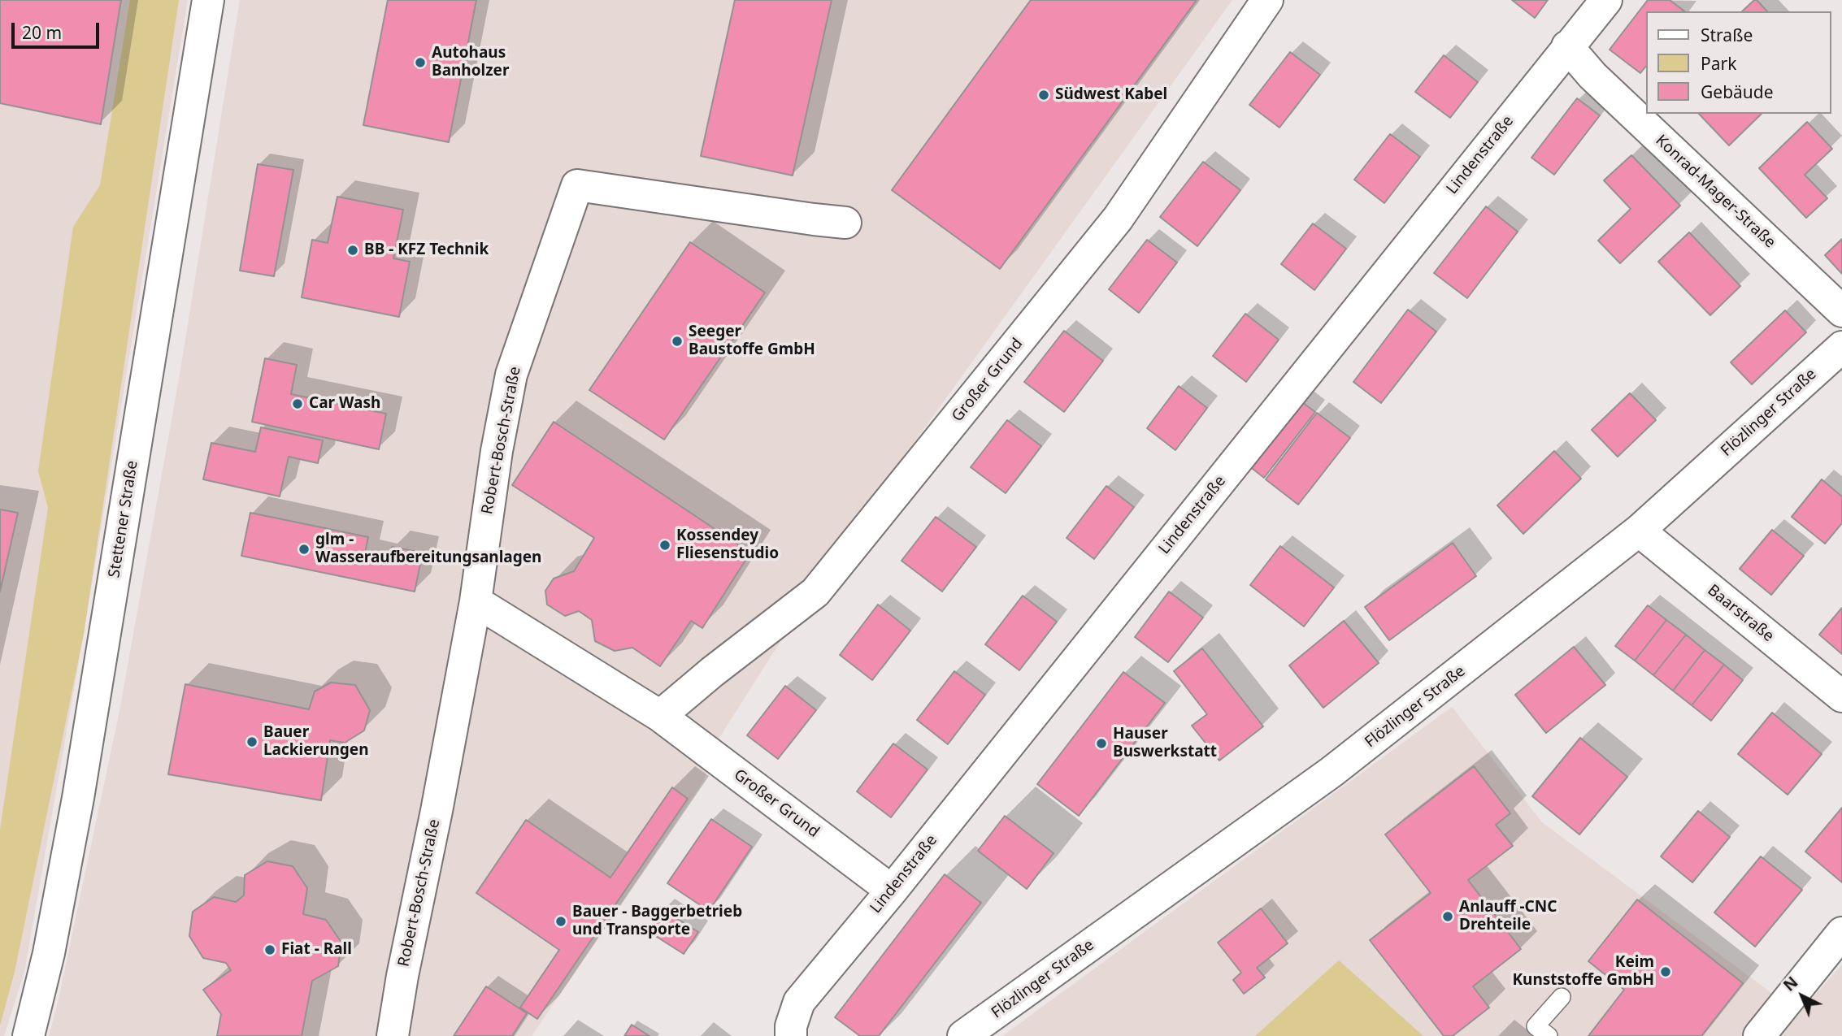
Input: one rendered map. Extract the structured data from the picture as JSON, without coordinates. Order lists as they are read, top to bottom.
{
  "streets": {
    "street": [
      "Lindenstraße",
      "Konrad-Mager-Straße",
      "Großer Grund",
      "Flözlinger Straße",
      "Robert-Bosch-Straße",
      "Stettener Straße",
      "Baarstraße"
    ]
  },
  "crossings": [
    ["Lindenstraße", "Konrad-Mager-Straße"],
    ["Lindenstraße", "Großer Grund"],
    ["Großer Grund", "Robert-Bosch-Straße"],
    ["Flözlinger Straße", "Baarstraße"]
  ],
  "places": [
    "Autohaus Banholzer",
    "Südwest Kabel",
    "BB - KFZ Technik",
    "Seeger Baustoffe GmbH",
    "Car Wash",
    "Kossendey Fliesenstudio",
    "glm - Wasseraufbereitungsanlagen",
    "Bauer Lackierungen",
    "Hauser Buswerkstatt",
    "Anlauff -CNC Drehteile",
    "Bauer - Baggerbetrieb und Transporte",
    "Fiat - Rall",
    "Keim Kunststoffe GmbH"
  ],
  "legend": ["Straße", "Park", "Gebäude"],
  "scale_bar": "20 m",
  "north": "top left"
}
